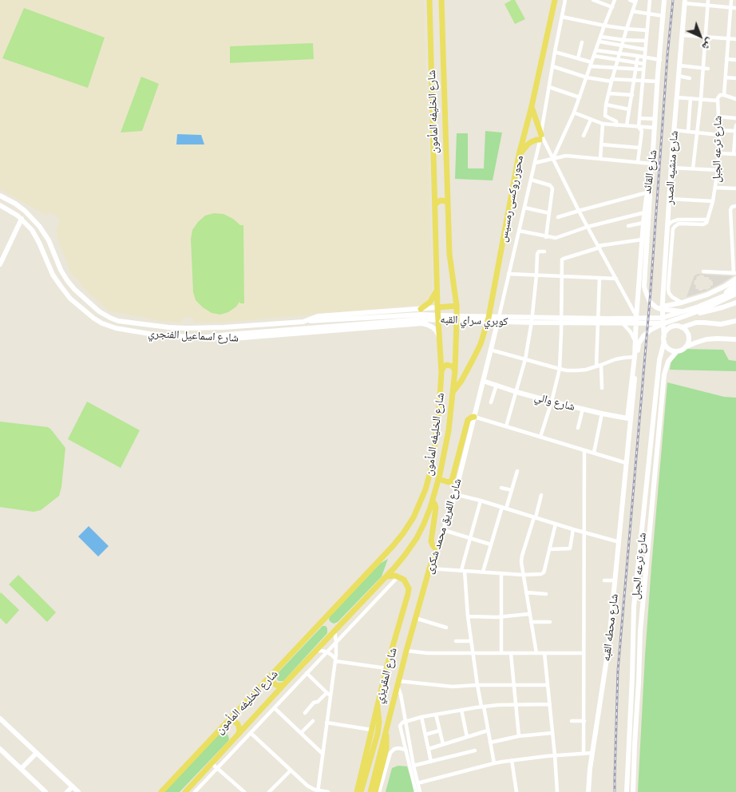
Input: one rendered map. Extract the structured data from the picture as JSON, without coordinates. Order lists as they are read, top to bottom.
{
  "streets": {
    "main road": [
      "شارع الخليفه المأمون",
      "شارع ترعه الجبل",
      "شارع منشيه الصدر",
      "شارع القائد",
      "محور روكسى رمسيس",
      "كوبري سراي القبه",
      "شارع اسماعيل الفنجري",
      "شارع والي",
      "شارع الفريق محمد شكرى",
      "شارع محطه القبه",
      "شارع المقريزي"
    ]
  },
  "crossings": [
    ["شارع الخليفه المأمون", "محور روكسى رمسيس"],
    ["شارع الخليفه المأمون", "شارع اسماعيل الفنجري"],
    ["شارع ترعه الجبل", "شارع منشيه الصدر"],
    ["كوبري سراي القبه", "شارع اسماعيل الفنجري"],
    ["كوبري سراي القبه", "شارع محطه القبه"],
    ["شارع والي", "شارع الفريق محمد شكرى"]
  ],
  "north": "bottom right"
}
